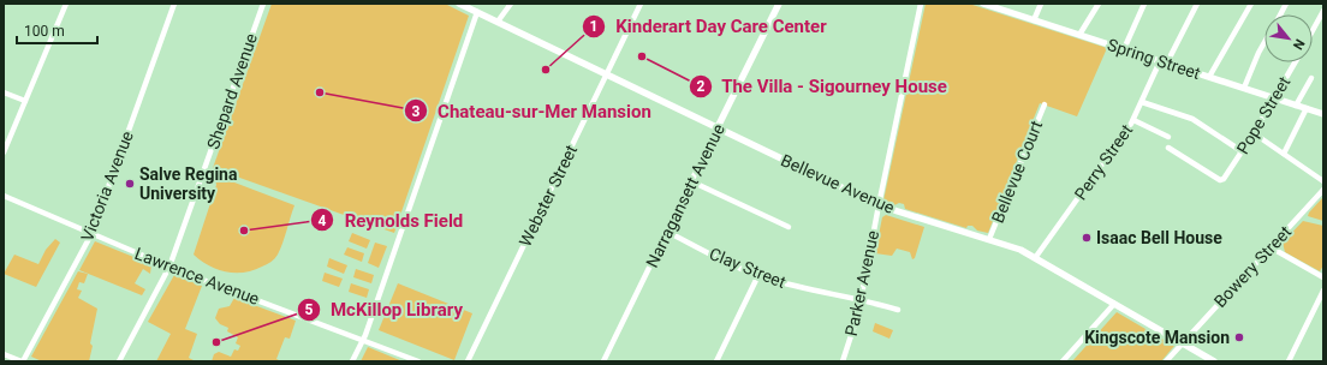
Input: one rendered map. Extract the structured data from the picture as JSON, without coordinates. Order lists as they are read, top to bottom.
{
  "streets": {
    "main road": ["Spring Street", "Bellevue Avenue", "Narragansett Avenue"],
    "street": [
      "Shepard Avenue",
      "Pope Street",
      "Perry Street",
      "Bellevue Court",
      "Victoria Avenue",
      "Webster Street",
      "Bowery Street",
      "Clay Street",
      "Lawrence Avenue",
      "Parker Avenue"
    ]
  },
  "crossings": [
    ["Spring Street", "Pope Street"],
    ["Spring Street", "Perry Street"],
    ["Shepard Avenue", "Lawrence Avenue"],
    ["Perry Street", "Bellevue Avenue"],
    ["Bellevue Court", "Bellevue Avenue"],
    ["Bellevue Avenue", "Webster Street"],
    ["Bellevue Avenue", "Narragansett Avenue"],
    ["Bellevue Avenue", "Bowery Street"],
    ["Bellevue Avenue", "Parker Avenue"],
    ["Victoria Avenue", "Lawrence Avenue"],
    ["Narragansett Avenue", "Clay Street"],
    ["Clay Street", "Parker Avenue"]
  ],
  "places": [
    "The Villa - Sigourney House",
    "Kinderart Day Care Center",
    "Chateau-sur-Mer Mansion",
    "Salve Regina University",
    "Reynolds Field",
    "Isaac Bell House",
    "Kingscote Mansion",
    "McKillop Library"
  ],
  "scale_bar": "100 m",
  "north": "bottom right"
}
